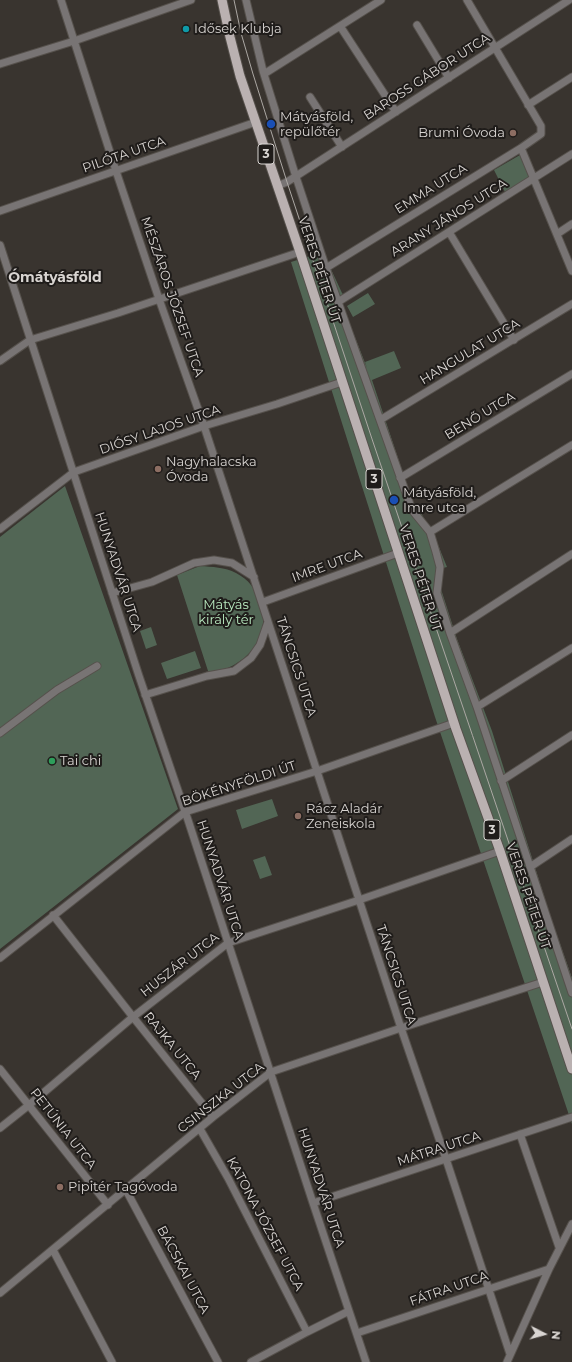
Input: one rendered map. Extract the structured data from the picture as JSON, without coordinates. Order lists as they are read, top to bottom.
{
  "streets": {
    "main road": ["3", "VERES PÉTER ÚT"],
    "street": [
      "BAROSS GÁBOR UTCA",
      "PILÓTA UTCA",
      "EMMA UTCA",
      "ARANY JÁNOS UTCA",
      "MÉSZÁROS JÓZSEF UTCA",
      "HANGULAT UTCA",
      "BENŐ UTCA",
      "DIÓSY LAJOS UTCA",
      "IMRE UTCA",
      "HUNYADVÁR UTCA",
      "TÁNCSICS UTCA",
      "BÖKÉNYFÖLDI ÚT",
      "HUSZÁR UTCA",
      "RAJKA UTCA",
      "CSINSZKA UTCA",
      "PETÚNIA UTCA",
      "MÁTRA UTCA",
      "KATONA JÓZSEF UTCA",
      "BÁCSKAI UTCA",
      "FÁTRA UTCA"
    ]
  },
  "crossings": [
    ["BAROSS GÁBOR UTCA", "VERES PÉTER ÚT"],
    ["PILÓTA UTCA", "VERES PÉTER ÚT"],
    ["PILÓTA UTCA", "MÉSZÁROS JÓZSEF UTCA"],
    ["EMMA UTCA", "VERES PÉTER ÚT"],
    ["ARANY JÁNOS UTCA", "VERES PÉTER ÚT"],
    ["VERES PÉTER ÚT", "HANGULAT UTCA"],
    ["VERES PÉTER ÚT", "BENŐ UTCA"],
    ["VERES PÉTER ÚT", "DIÓSY LAJOS UTCA"],
    ["VERES PÉTER ÚT", "IMRE UTCA"],
    ["VERES PÉTER ÚT", "BÖKÉNYFÖLDI ÚT"],
    ["VERES PÉTER ÚT", "HUSZÁR UTCA"],
    ["VERES PÉTER ÚT", "CSINSZKA UTCA"],
    ["MÉSZÁROS JÓZSEF UTCA", "DIÓSY LAJOS UTCA"],
    ["MÉSZÁROS JÓZSEF UTCA", "IMRE UTCA"],
    ["MÉSZÁROS JÓZSEF UTCA", "TÁNCSICS UTCA"],
    ["DIÓSY LAJOS UTCA", "HUNYADVÁR UTCA"],
    ["IMRE UTCA", "TÁNCSICS UTCA"],
    ["HUNYADVÁR UTCA", "BÖKÉNYFÖLDI ÚT"],
    ["HUNYADVÁR UTCA", "HUSZÁR UTCA"],
    ["HUNYADVÁR UTCA", "CSINSZKA UTCA"],
    ["HUNYADVÁR UTCA", "MÁTRA UTCA"],
    ["HUNYADVÁR UTCA", "FÁTRA UTCA"],
    ["TÁNCSICS UTCA", "BÖKÉNYFÖLDI ÚT"],
    ["TÁNCSICS UTCA", "HUSZÁR UTCA"],
    ["TÁNCSICS UTCA", "CSINSZKA UTCA"],
    ["TÁNCSICS UTCA", "MÁTRA UTCA"],
    ["TÁNCSICS UTCA", "FÁTRA UTCA"],
    ["BÖKÉNYFÖLDI ÚT", "RAJKA UTCA"],
    ["HUSZÁR UTCA", "RAJKA UTCA"],
    ["HUSZÁR UTCA", "PETÚNIA UTCA"],
    ["RAJKA UTCA", "CSINSZKA UTCA"],
    ["CSINSZKA UTCA", "PETÚNIA UTCA"],
    ["CSINSZKA UTCA", "KATONA JÓZSEF UTCA"],
    ["CSINSZKA UTCA", "BÁCSKAI UTCA"]
  ],
  "districts": ["Ómátyásföld"],
  "parks": ["Mátyás király tér"],
  "places": [
    "Idősek Klubja",
    "Mátyásföld, repülőtér",
    "Brumi Óvoda",
    "Nagyhalacska Óvoda",
    "Mátyásföld, Imre utca",
    "Tai chi",
    "Rácz Aladár Zeneiskola",
    "Pipitér Tagóvoda"
  ],
  "north": "right"
}
